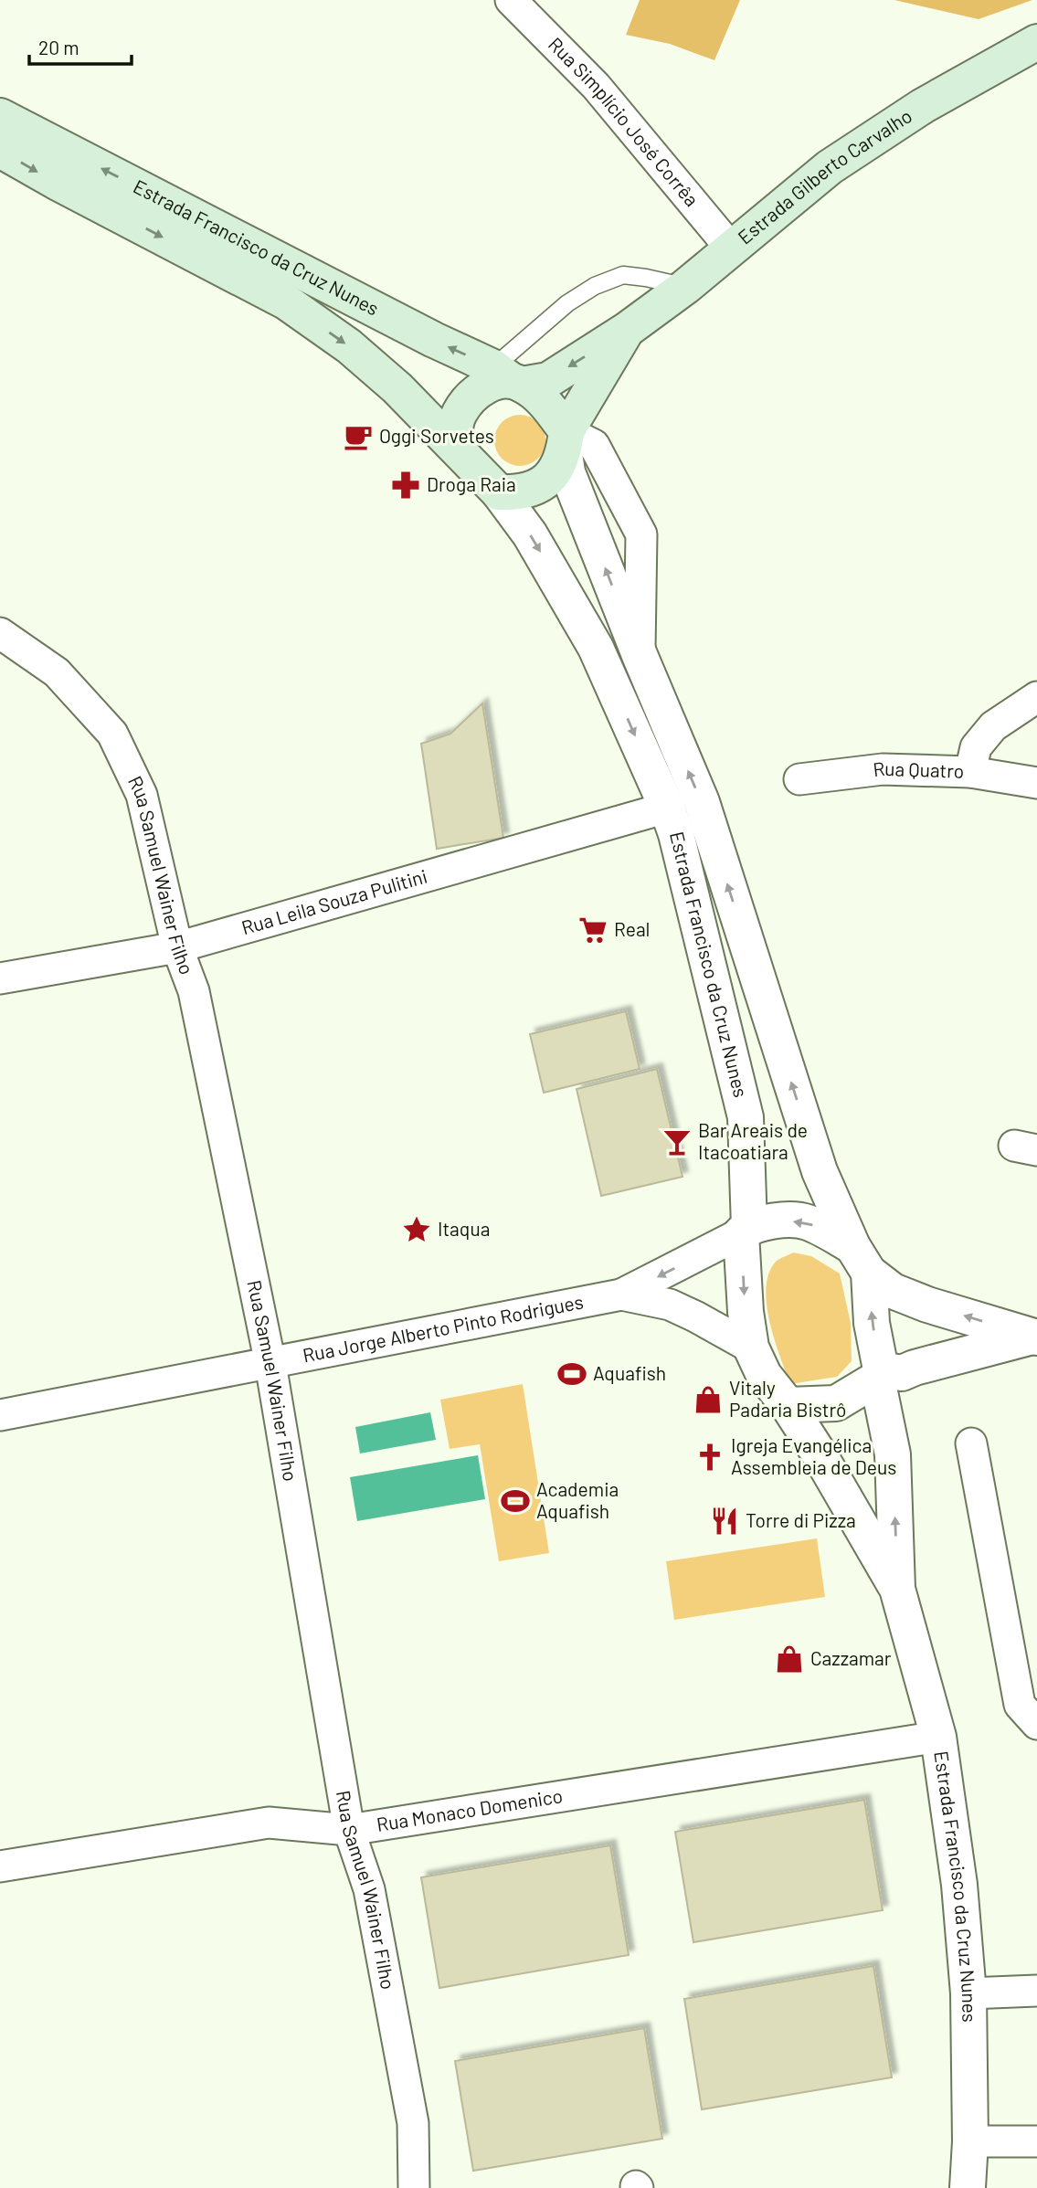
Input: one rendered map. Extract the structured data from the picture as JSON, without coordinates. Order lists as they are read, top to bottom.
{
  "streets": {
    "main road": ["Estrada Gilberto Carvalho", "Estrada Francisco da Cruz Nunes"],
    "street": [
      "Rua Simplício José Corrêa",
      "Rua Quatro",
      "Rua Samuel Wainer Filho",
      "Rua Leila Souza Pulitini",
      "Rua Jorge Alberto Pinto Rodrigues",
      "Rua Monaco Domenico"
    ]
  },
  "crossings": [
    ["Rua Simplício José Corrêa", "Estrada Gilberto Carvalho"],
    ["Estrada Gilberto Carvalho", "Estrada Francisco da Cruz Nunes"],
    ["Estrada Francisco da Cruz Nunes", "Rua Leila Souza Pulitini"],
    ["Estrada Francisco da Cruz Nunes", "Rua Jorge Alberto Pinto Rodrigues"],
    ["Estrada Francisco da Cruz Nunes", "Rua Monaco Domenico"],
    ["Rua Samuel Wainer Filho", "Rua Leila Souza Pulitini"],
    ["Rua Samuel Wainer Filho", "Rua Jorge Alberto Pinto Rodrigues"],
    ["Rua Samuel Wainer Filho", "Rua Monaco Domenico"]
  ],
  "places": {
    "cafe": ["Oggi Sorvetes"],
    "pharmacy": ["Droga Raia"],
    "supermarket": ["Real"],
    "bar": ["Bar Areais de Itacoatiara"],
    "place": ["Itaqua"],
    "sports": ["Aquafish", "Academia Aquafish"],
    "shop": ["Vitaly Padaria Bistrô", "Cazzamar"],
    "church": ["Igreja Evangélica Assembleia de Deus"],
    "restaurant": ["Torre di Pizza"]
  },
  "scale_bar": "20 m"
}
